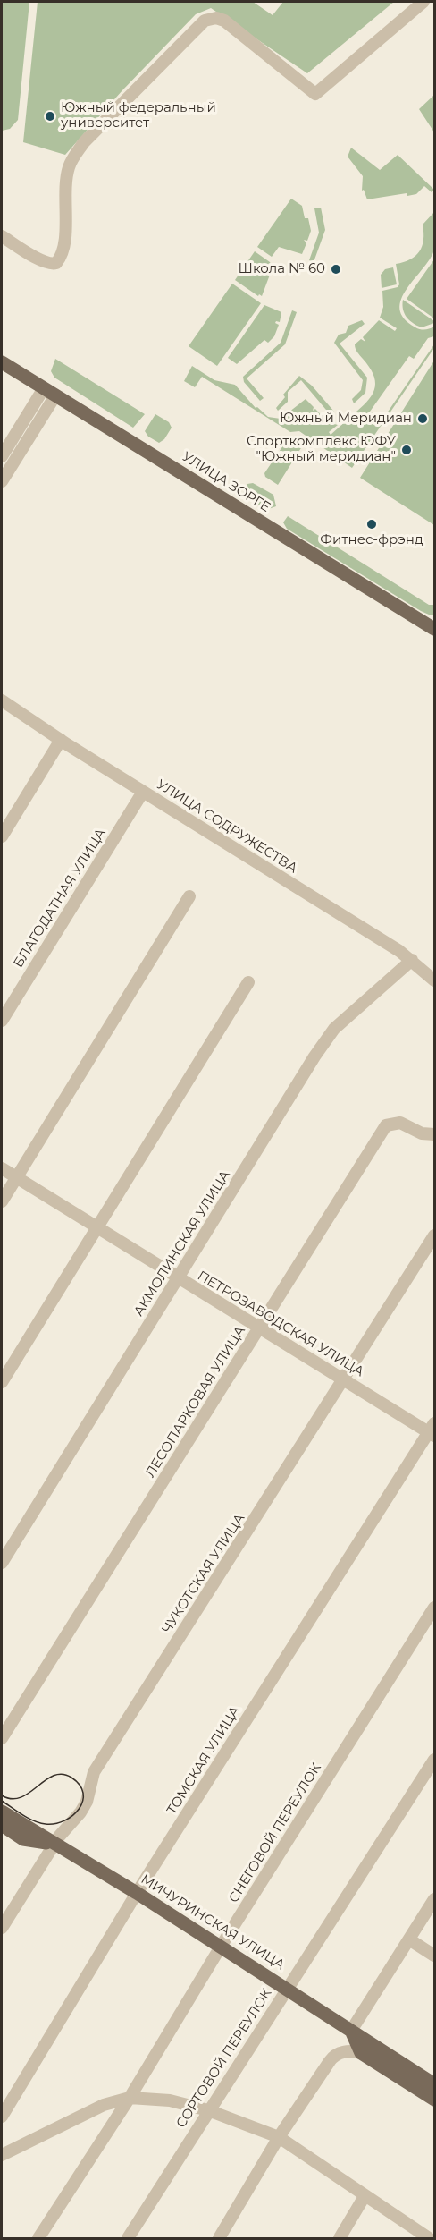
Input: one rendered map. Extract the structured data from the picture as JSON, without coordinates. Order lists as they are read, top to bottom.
{
  "streets": {
    "main road": ["УЛИЦА ЗОРГЕ", "МИЧУРИНСКАЯ УЛИЦА"],
    "street": [
      "УЛИЦА СОДРУЖЕСТВА",
      "БЛАГОДАТНАЯ УЛИЦА",
      "АКМОЛИНСКАЯ УЛИЦА",
      "ПЕТРОЗАВОДСКАЯ УЛИЦА",
      "ЛЕСОПАРКОВАЯ УЛИЦА",
      "ЧУКОТСКАЯ УЛИЦА",
      "ТОМСКАЯ УЛИЦА",
      "СНЕГОВОЙ ПЕРЕУЛОК",
      "СОРТОВОЙ ПЕРЕУЛОК"
    ]
  },
  "crossings": [
    ["УЛИЦА СОДРУЖЕСТВА", "БЛАГОДАТНАЯ УЛИЦА"],
    ["УЛИЦА СОДРУЖЕСТВА", "АКМОЛИНСКАЯ УЛИЦА"],
    ["АКМОЛИНСКАЯ УЛИЦА", "ПЕТРОЗАВОДСКАЯ УЛИЦА"],
    ["ПЕТРОЗАВОДСКАЯ УЛИЦА", "ЛЕСОПАРКОВАЯ УЛИЦА"],
    ["ПЕТРОЗАВОДСКАЯ УЛИЦА", "ЧУКОТСКАЯ УЛИЦА"],
    ["ПЕТРОЗАВОДСКАЯ УЛИЦА", "ТОМСКАЯ УЛИЦА"],
    ["ЧУКОТСКАЯ УЛИЦА", "МИЧУРИНСКАЯ УЛИЦА"],
    ["ТОМСКАЯ УЛИЦА", "МИЧУРИНСКАЯ УЛИЦА"],
    ["СНЕГОВОЙ ПЕРЕУЛОК", "МИЧУРИНСКАЯ УЛИЦА"],
    ["МИЧУРИНСКАЯ УЛИЦА", "СОРТОВОЙ ПЕРЕУЛОК"]
  ],
  "places": [
    "Южный федеральный университет",
    "Школа № 60",
    "Южный Меридиан",
    "Спорткомплекс ЮФУ \"Южный меридиан\"",
    "Фитнес-фрэнд"
  ]
}
